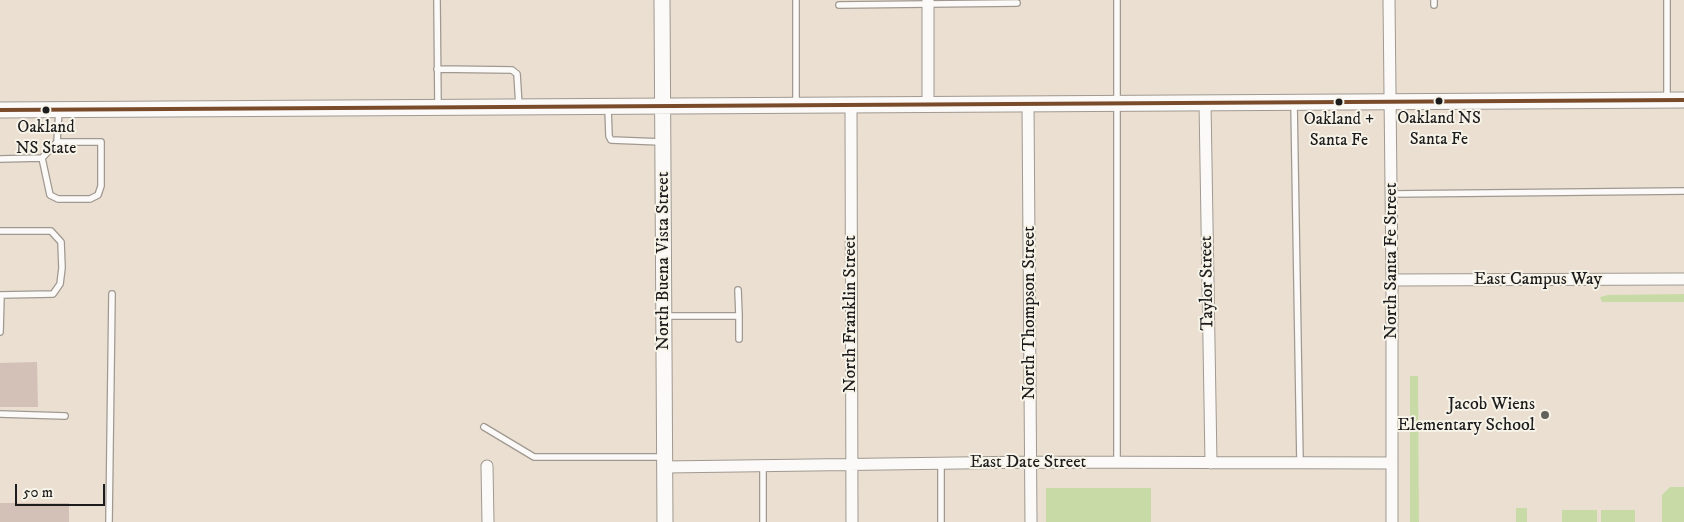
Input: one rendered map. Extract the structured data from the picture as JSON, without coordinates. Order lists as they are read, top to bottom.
{
  "streets": {
    "street": [
      "North Buena Vista Street",
      "North Santa Fe Street",
      "East Campus Way",
      "Taylor Street",
      "North Thompson Street",
      "North Franklin Street",
      "East Date Street"
    ]
  },
  "crossings": [
    ["North Buena Vista Street", "East Date Street"],
    ["North Santa Fe Street", "East Campus Way"],
    ["North Santa Fe Street", "East Date Street"],
    ["Taylor Street", "East Date Street"],
    ["North Thompson Street", "East Date Street"],
    ["North Franklin Street", "East Date Street"]
  ],
  "places": [
    "Oakland NS Santa Fe",
    "Oakland + Santa Fe",
    "Oakland NS State",
    "Jacob Wiens Elementary School"
  ],
  "scale_bar": "50 m"
}
